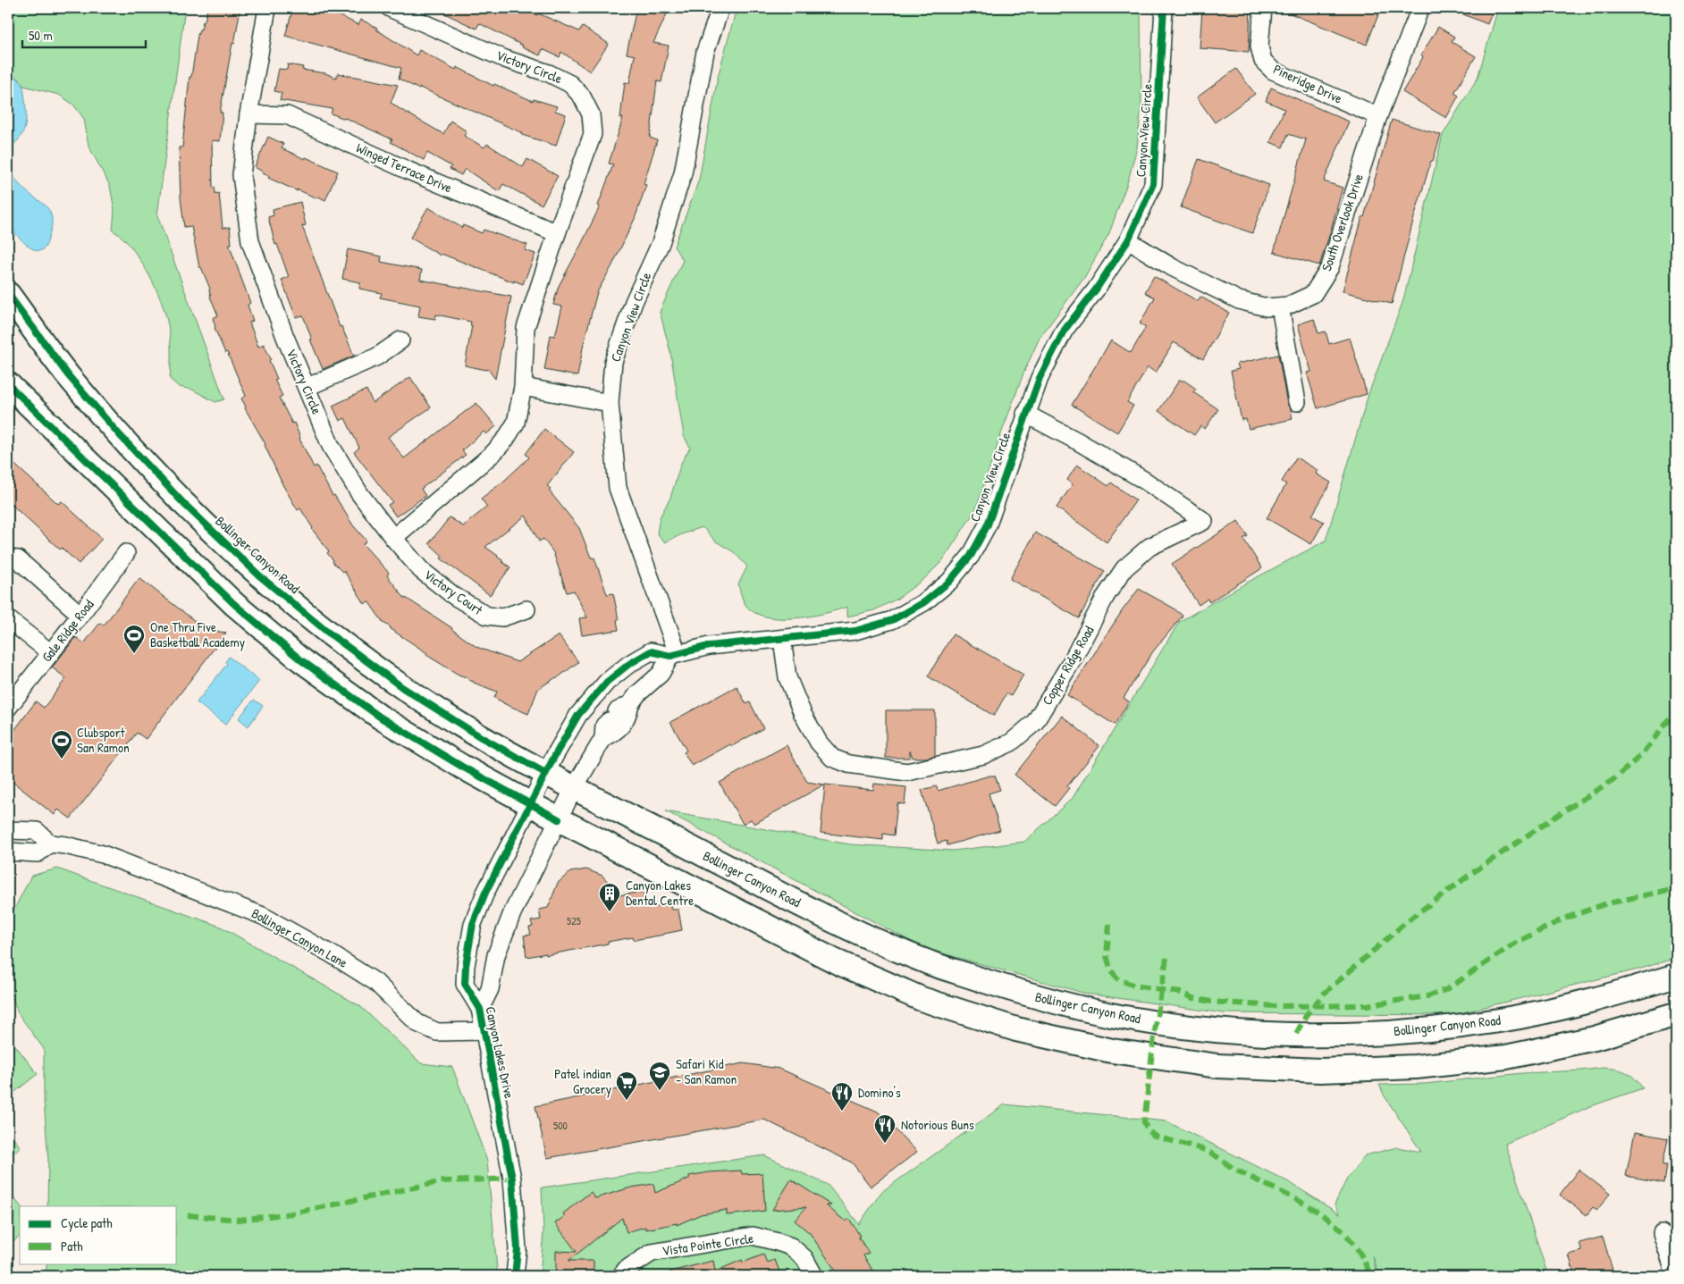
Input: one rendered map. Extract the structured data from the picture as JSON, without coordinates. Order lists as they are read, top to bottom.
{
  "streets": {
    "main road": ["Bollinger Canyon Road"],
    "street": [
      "Victory Circle",
      "Pineridge Drive",
      "Canyon View Circle",
      "Winged Terrace Drive",
      "South Overlook Drive",
      "Victory Court",
      "Gale Ridge Road",
      "Copper Ridge Road",
      "Bollinger Canyon Lane",
      "Canyon Lakes Drive",
      "Vista Pointe Circle"
    ]
  },
  "crossings": [
    ["Victory Circle", "Winged Terrace Drive"],
    ["Victory Circle", "Victory Court"],
    ["Pineridge Drive", "South Overlook Drive"],
    ["Canyon View Circle", "South Overlook Drive"],
    ["Canyon View Circle", "Bollinger Canyon Road"],
    ["Canyon View Circle", "Copper Ridge Road"],
    ["Canyon View Circle", "Canyon Lakes Drive"],
    ["Bollinger Canyon Road", "Canyon Lakes Drive"],
    ["Bollinger Canyon Lane", "Canyon Lakes Drive"]
  ],
  "places": {
    "sports": ["One Thru Five Basketball Academy", "Clubsport San Ramon"],
    "building": ["Canyon Lakes Dental Centre"],
    "school or university": ["Safari Kid - San Ramon"],
    "supermarket": ["Patel indian Grocery"],
    "restaurant": ["Domino's", "Notorious Buns"]
  },
  "house_numbers": ["525", "500"],
  "legend": ["Cycle path", "Path"],
  "scale_bar": "50 m"
}
